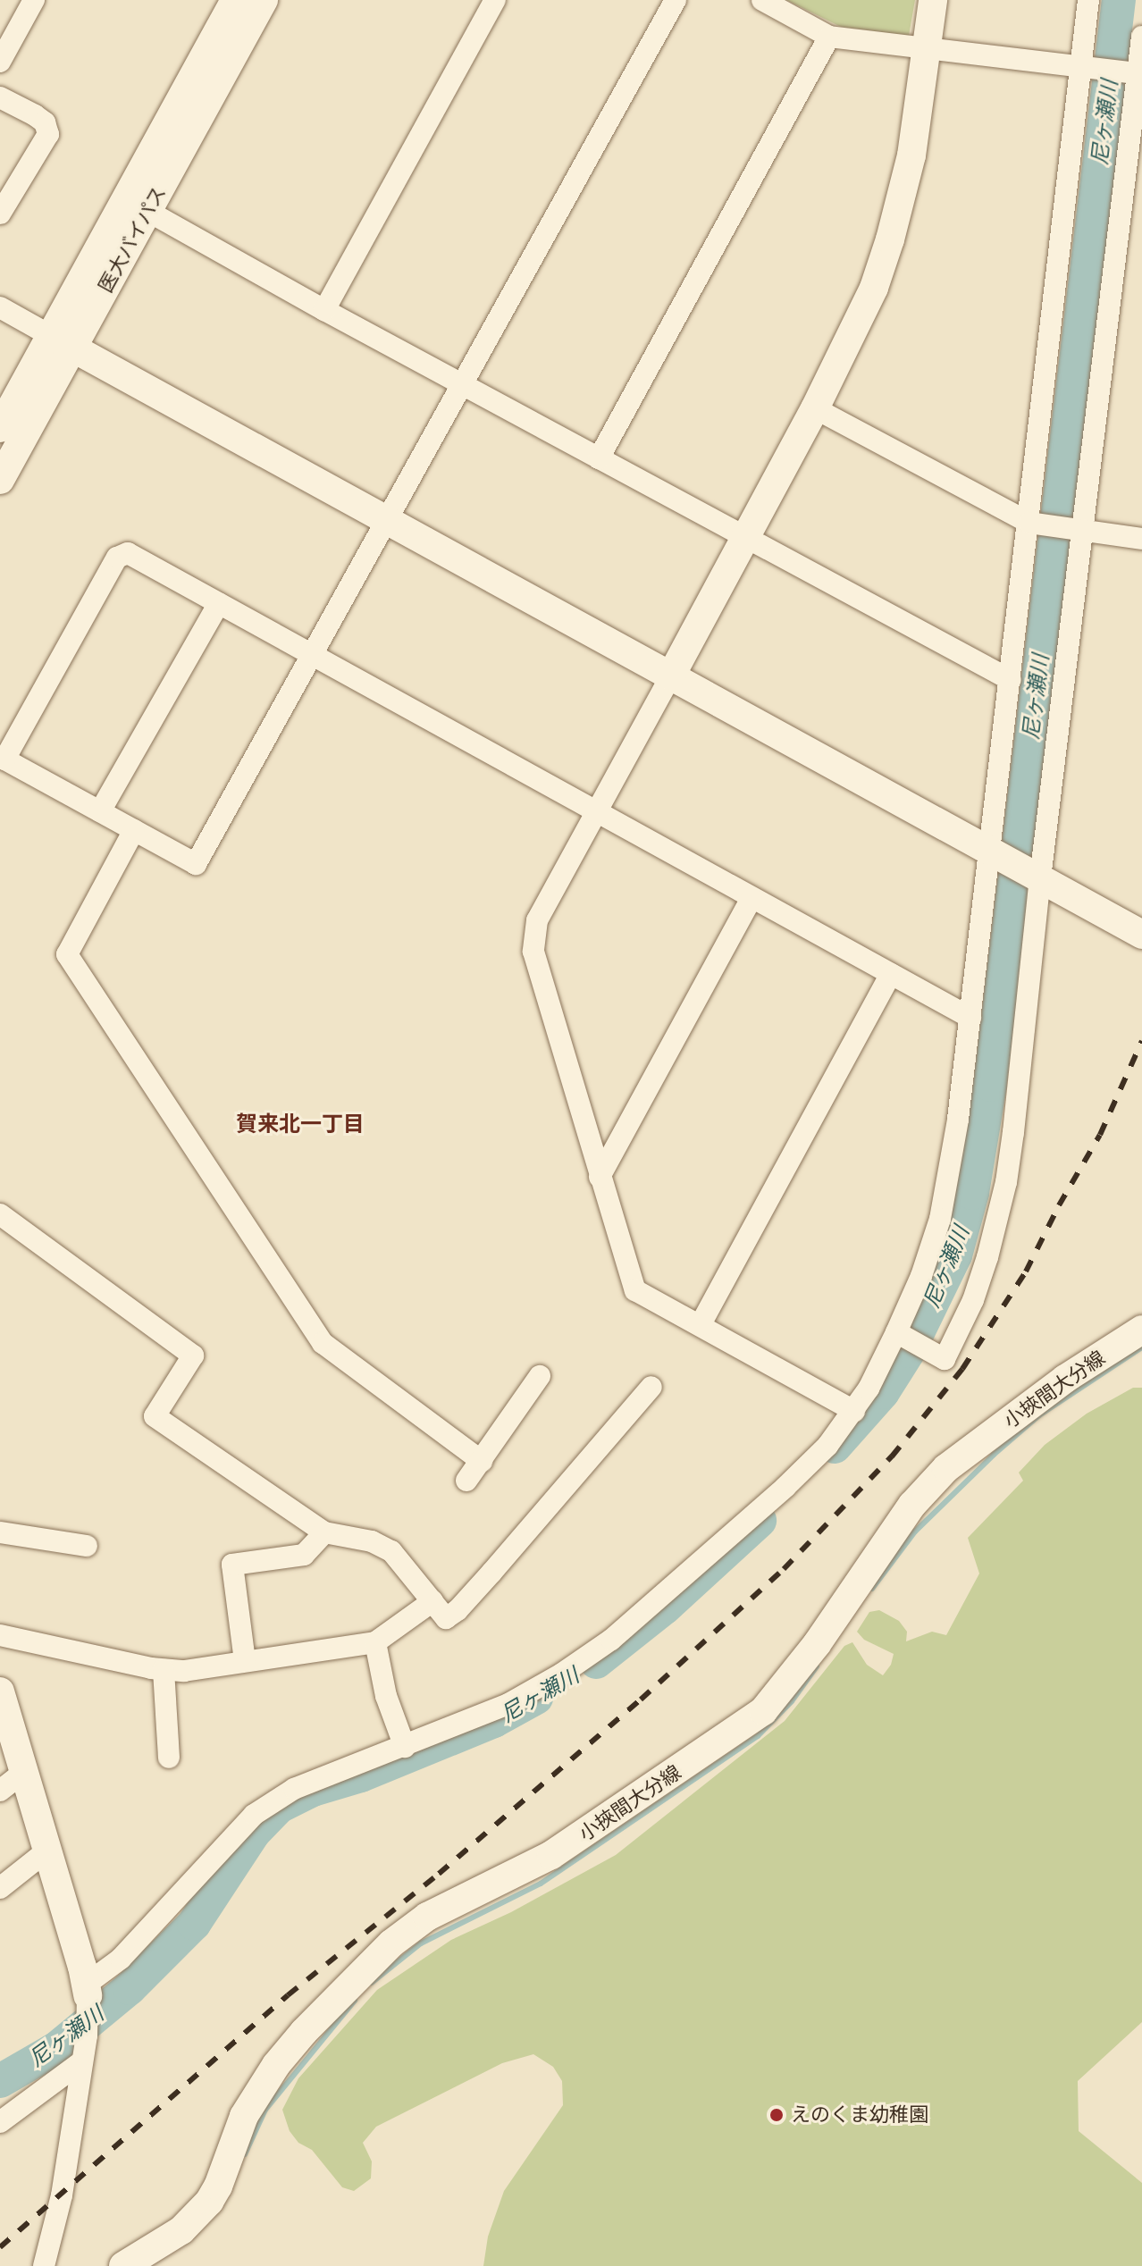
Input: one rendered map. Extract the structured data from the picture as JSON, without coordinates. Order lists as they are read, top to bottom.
{
  "streets": {
    "main road": ["医大バイパス", "小挾間大分線"]
  },
  "districts": ["賀来北一丁目"],
  "water": ["尼ヶ瀬川"],
  "places": ["えのくま幼稚園"]
}
